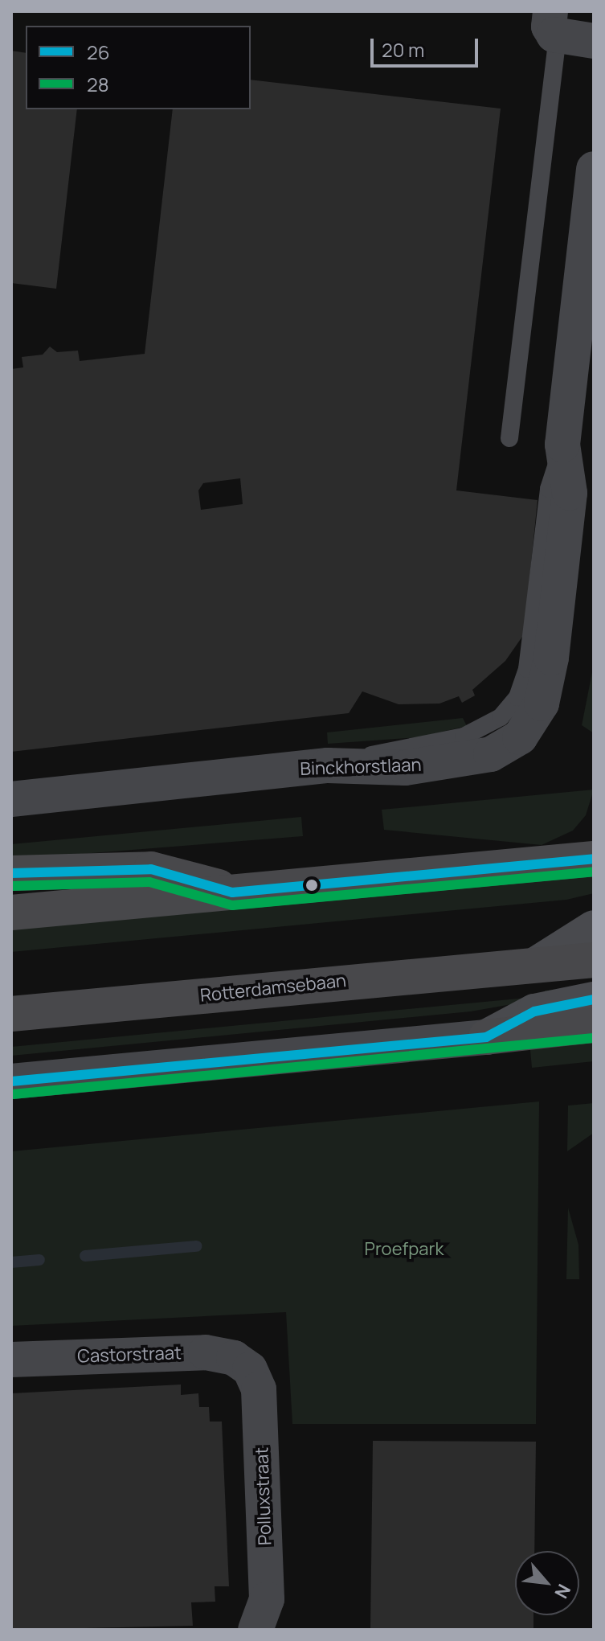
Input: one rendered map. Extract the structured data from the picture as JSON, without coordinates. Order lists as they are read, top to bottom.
{
  "streets": {
    "main road": ["Rotterdamsebaan"],
    "street": ["Binckhorstlaan", "Castorstraat", "Polluxstraat"]
  },
  "crossings": [
    ["Castorstraat", "Polluxstraat"]
  ],
  "parks": ["Proefpark"],
  "lines": ["transit line 26", "transit line 28"],
  "legend": ["26", "28"],
  "scale_bar": "20 m",
  "north": "bottom right"
}
